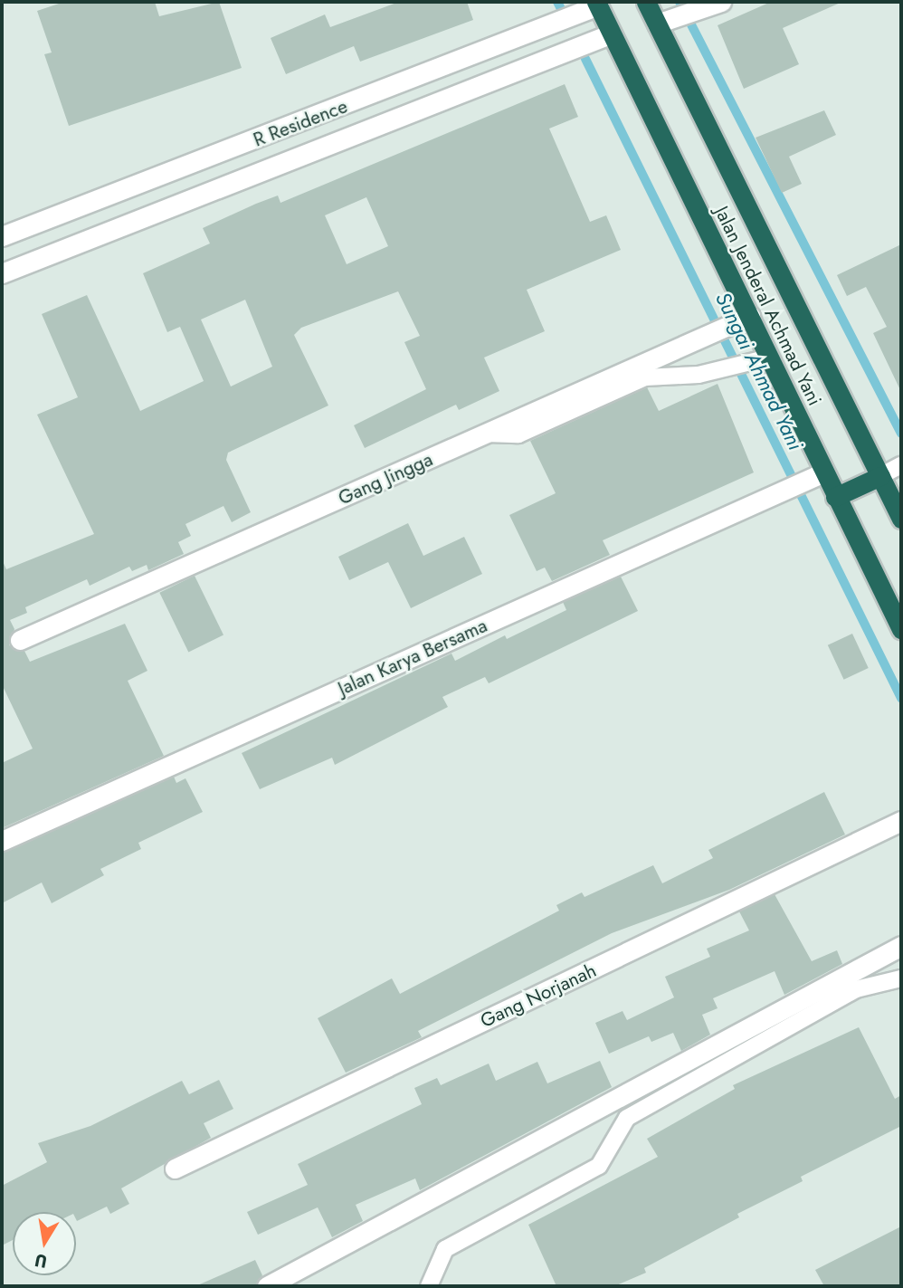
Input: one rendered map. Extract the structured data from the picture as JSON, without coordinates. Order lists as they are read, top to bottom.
{
  "streets": {
    "highway": ["Jalan Jenderal Achmad Yani"],
    "street": [
      "R Residence",
      "Gang Jingga",
      "Jalan Karya Bersama",
      "Gang Norjanah"
    ]
  },
  "crossings": [
    ["R Residence", "Jalan Jenderal Achmad Yani"],
    ["Jalan Jenderal Achmad Yani", "Gang Jingga"],
    ["Jalan Jenderal Achmad Yani", "Jalan Karya Bersama"]
  ],
  "water": ["Sungai Ahmad Yani"],
  "north": "bottom"
}
